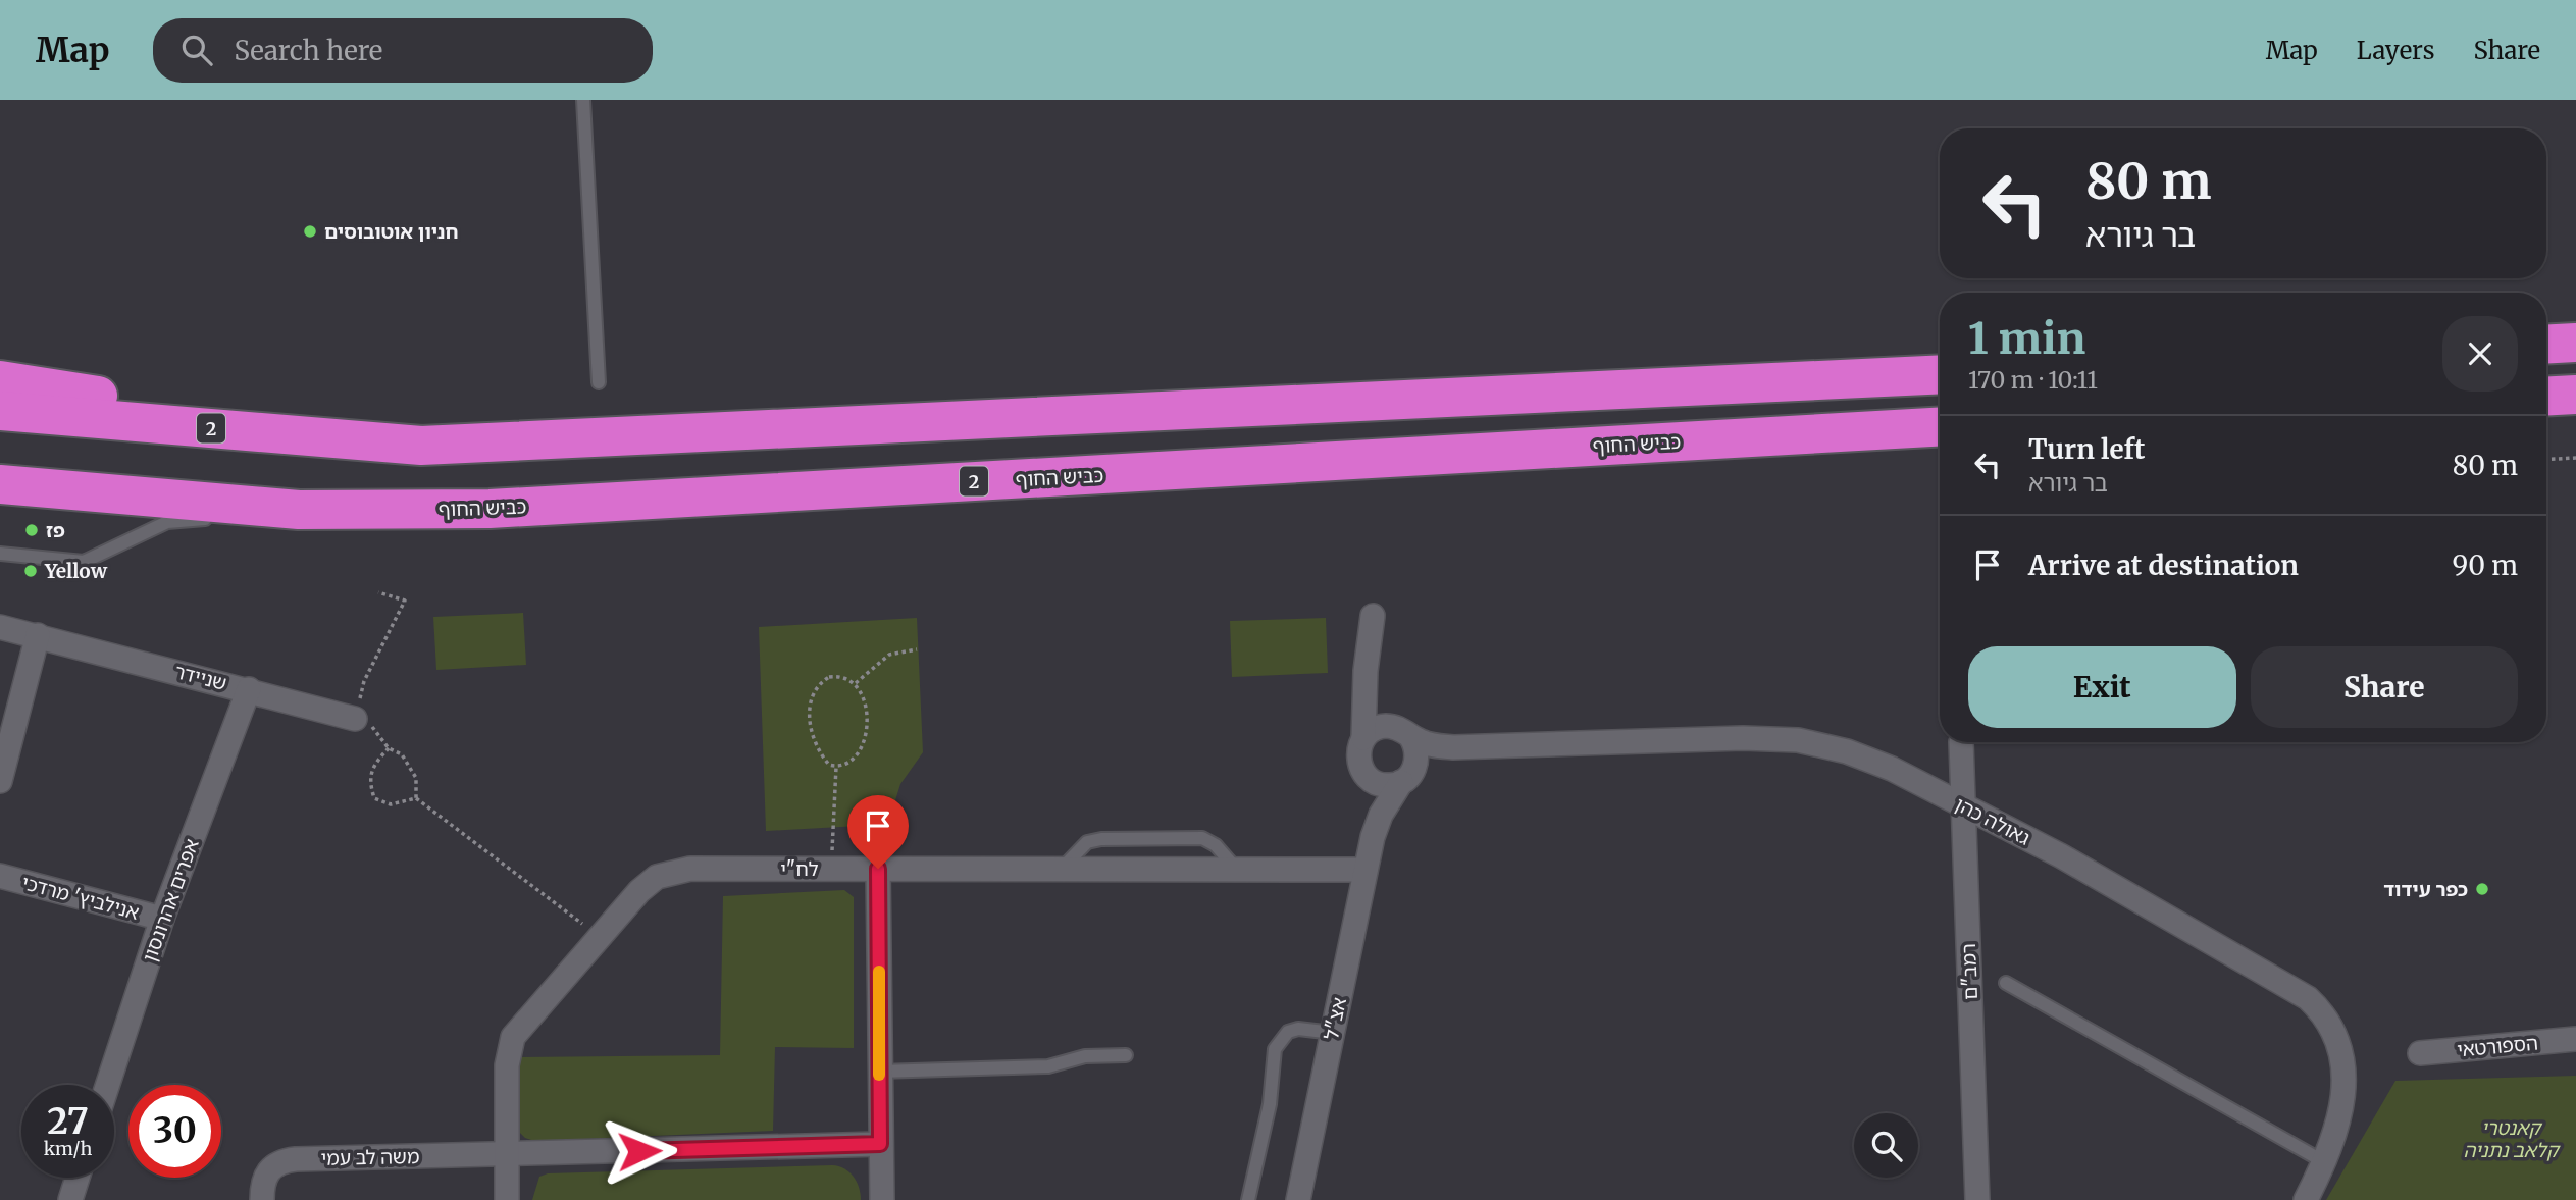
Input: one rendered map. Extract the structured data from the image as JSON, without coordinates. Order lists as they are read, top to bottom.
{
  "streets": {
    "highway": ["2", "כביש החוף"],
    "street": [
      "שניידר",
      "גאולה כהן",
      "לח\"י",
      "אנילביץ' מרדכי",
      "אפרים אהרונסון",
      "רמב\"ם",
      "אצ\"ל",
      "הספורטאי",
      "משה לב עמי"
    ]
  },
  "crossings": [
    ["שניידר", "אפרים אהרונסון"],
    ["גאולה כהן", "רמב\"ם"],
    ["גאולה כהן", "אצ\"ל"],
    ["לח\"י", "אצ\"ל"],
    ["לח\"י", "משה לב עמי"],
    ["אנילביץ' מרדכי", "אפרים אהרונסון"]
  ],
  "parks": ["קאנטרי קלאב נתניה"],
  "places": [
    "חניון אוטובוסים",
    "פז",
    "Yellow",
    "כפר עידוד"
  ],
  "page": {
    "header": "Map",
    "search": "Search here",
    "nav": ["Map", "Layers", "Share"],
    "turn": ["80 m", "בר גיורא"],
    "heading": ["1 min", "170 m · 10:11"],
    "list": [
      {
        "name": "Turn left",
        "note": "בר גיורא",
        "value": "80 m"
      },
      {
        "name": "Arrive at destination",
        "value": "90 m"
      }
    ],
    "buttons": ["Exit", "Share"],
    "speed": "27 km/h",
    "limit": "30"
  }
}
